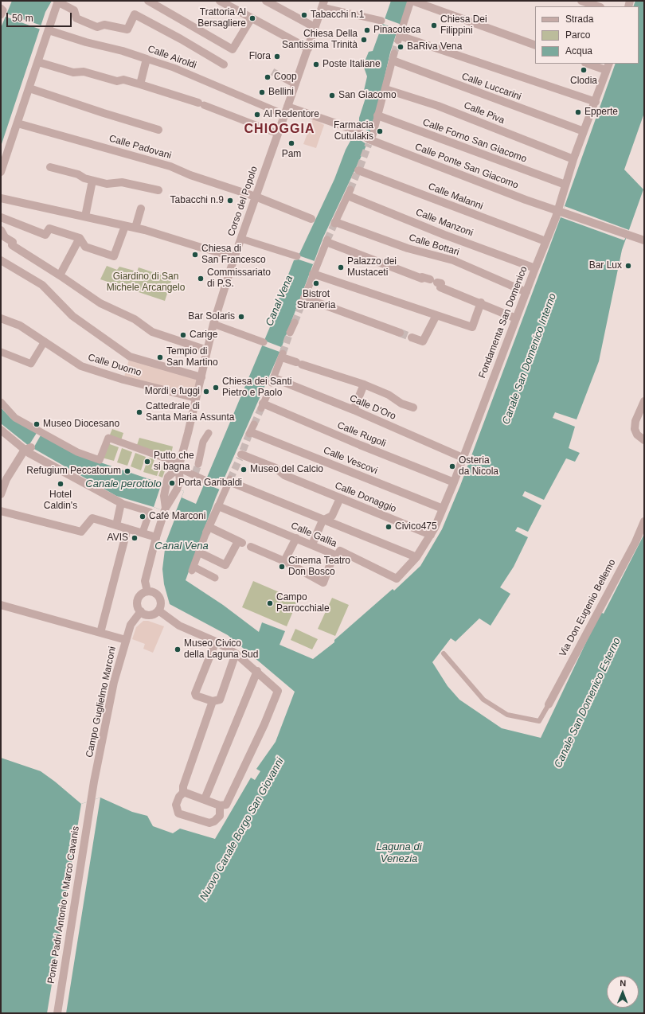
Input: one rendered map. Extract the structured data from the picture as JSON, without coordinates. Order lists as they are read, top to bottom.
{
  "streets": {
    "street": [
      "Calle Airoldi",
      "Calle Luccarini",
      "Calle Piva",
      "Calle Forno San Giacomo",
      "Calle Padovani",
      "Calle Ponte San Giacomo",
      "Calle Malanni",
      "Corso del Popolo",
      "Calle Manzoni",
      "Calle Bottari",
      "Fondamenta San Domenico",
      "Calle Duomo",
      "Calle D'Oro",
      "Calle Rugoli",
      "Calle Vescovi",
      "Calle Donaggio",
      "Calle Gallia",
      "Via Don Eugenio Bellemo",
      "Campo Guglielmo Marconi",
      "Ponte Padri Antonio e Marco Cavanis"
    ]
  },
  "crossings": [
    ["Calle Airoldi", "Corso del Popolo"],
    ["Calle Luccarini", "Fondamenta San Domenico"],
    ["Calle Piva", "Fondamenta San Domenico"],
    ["Calle Forno San Giacomo", "Fondamenta San Domenico"],
    ["Calle Padovani", "Corso del Popolo"],
    ["Calle Ponte San Giacomo", "Corso del Popolo"],
    ["Calle Ponte San Giacomo", "Fondamenta San Domenico"],
    ["Calle Malanni", "Fondamenta San Domenico"],
    ["Corso del Popolo", "Calle Duomo"],
    ["Corso del Popolo", "Campo Guglielmo Marconi"],
    ["Calle Manzoni", "Fondamenta San Domenico"],
    ["Calle Bottari", "Fondamenta San Domenico"],
    ["Fondamenta San Domenico", "Calle D'Oro"],
    ["Fondamenta San Domenico", "Calle Rugoli"],
    ["Fondamenta San Domenico", "Calle Vescovi"],
    ["Fondamenta San Domenico", "Calle Donaggio"],
    ["Fondamenta San Domenico", "Calle Gallia"],
    ["Campo Guglielmo Marconi", "Ponte Padri Antonio e Marco Cavanis"]
  ],
  "districts": ["CHIOGGIA"],
  "water": [
    "Canal Vena",
    "Canale San Domenico Interno",
    "Canale perottolo",
    "Canale San Domenico Esterno",
    "Nuovo Canale Borgo San Giovanni",
    "Laguna di Venezia"
  ],
  "parks": ["Giardino di San Michele Arcangelo"],
  "places": [
    "Tabacchi n.1",
    "Trattoria Al Bersagliere",
    "Chiesa Dei Filippini",
    "Pinacoteca",
    "Chiesa Della Santissima Trinità",
    "BaRiva Vena",
    "Flora",
    "Poste Italiane",
    "Clodia",
    "Coop",
    "Bellini",
    "San Giacomo",
    "Epperte",
    "Al Redentore",
    "Farmacia Cutulakis",
    "Pam",
    "Tabacchi n.9",
    "Chiesa di San Francesco",
    "Bar Lux",
    "Palazzo dei Mustaceti",
    "Commissariato di P.S.",
    "Bistrot Straneria",
    "Bar Solaris",
    "Carige",
    "Tempio di San Martino",
    "Chiesa dei Santi Pietro e Paolo",
    "Mordi e fuggi",
    "Cattedrale di Santa Maria Assunta",
    "Museo Diocesano",
    "Putto che si bagna",
    "Osteria da Nicola",
    "Museo del Calcio",
    "Refugium Peccatorum",
    "Porta Garibaldi",
    "Hotel Caldin's",
    "Café Marconi",
    "Civico475",
    "AVIS",
    "Cinema Teatro Don Bosco",
    "Campo Parrocchiale",
    "Museo Civico della Laguna Sud"
  ],
  "legend": ["Strada", "Parco", "Acqua"],
  "scale_bar": "50 m",
  "north": "top"
}
